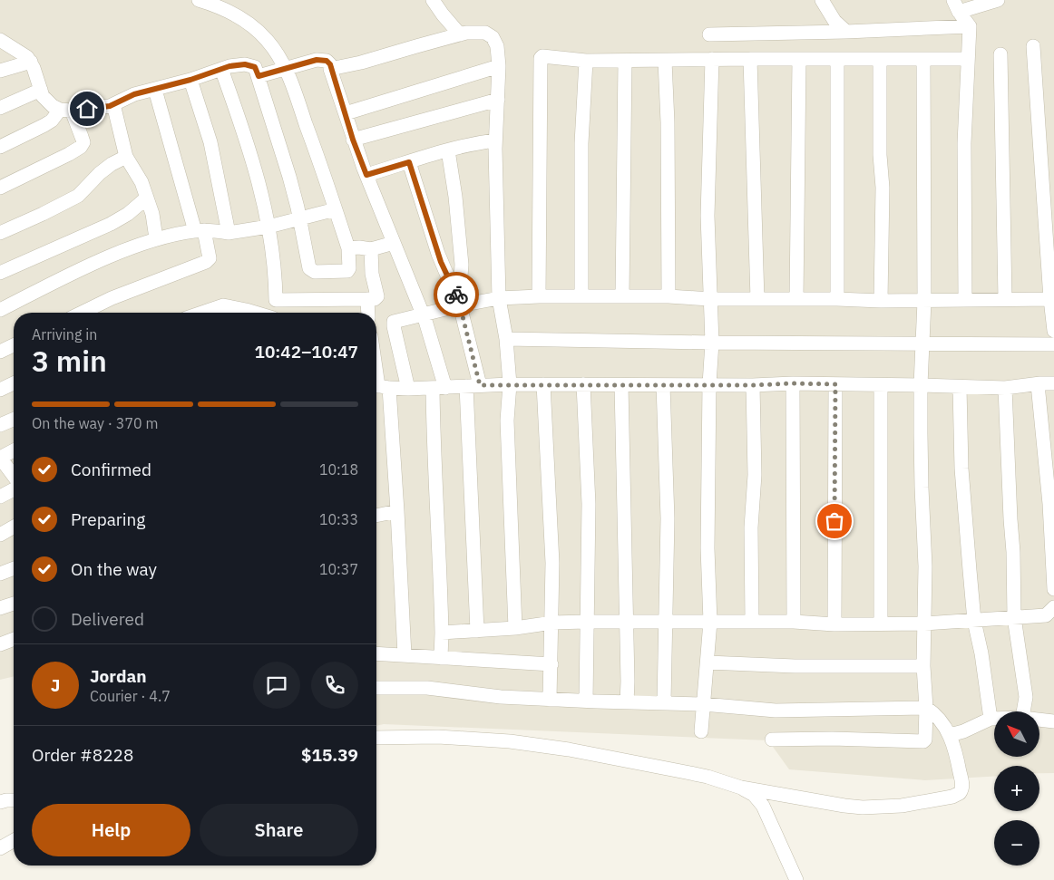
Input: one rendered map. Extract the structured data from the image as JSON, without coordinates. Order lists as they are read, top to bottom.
{
  "north": "top left",
  "page": {
    "heading": ["3 min", "Arriving in", "10:42–10:47"],
    "panel": [
      "Jordan",
      "Courier · 4.7",
      "Order #8228",
      "$15.39"
    ],
    "bar": "On the way · 370 m",
    "list": [
      ["Confirmed", "10:18"],
      ["Preparing", "10:33"],
      ["On the way", "10:37"],
      "Delivered"
    ],
    "round": "J",
    "map_buttons": ["+", "−"],
    "buttons": ["Help", "Share"]
  }
}
